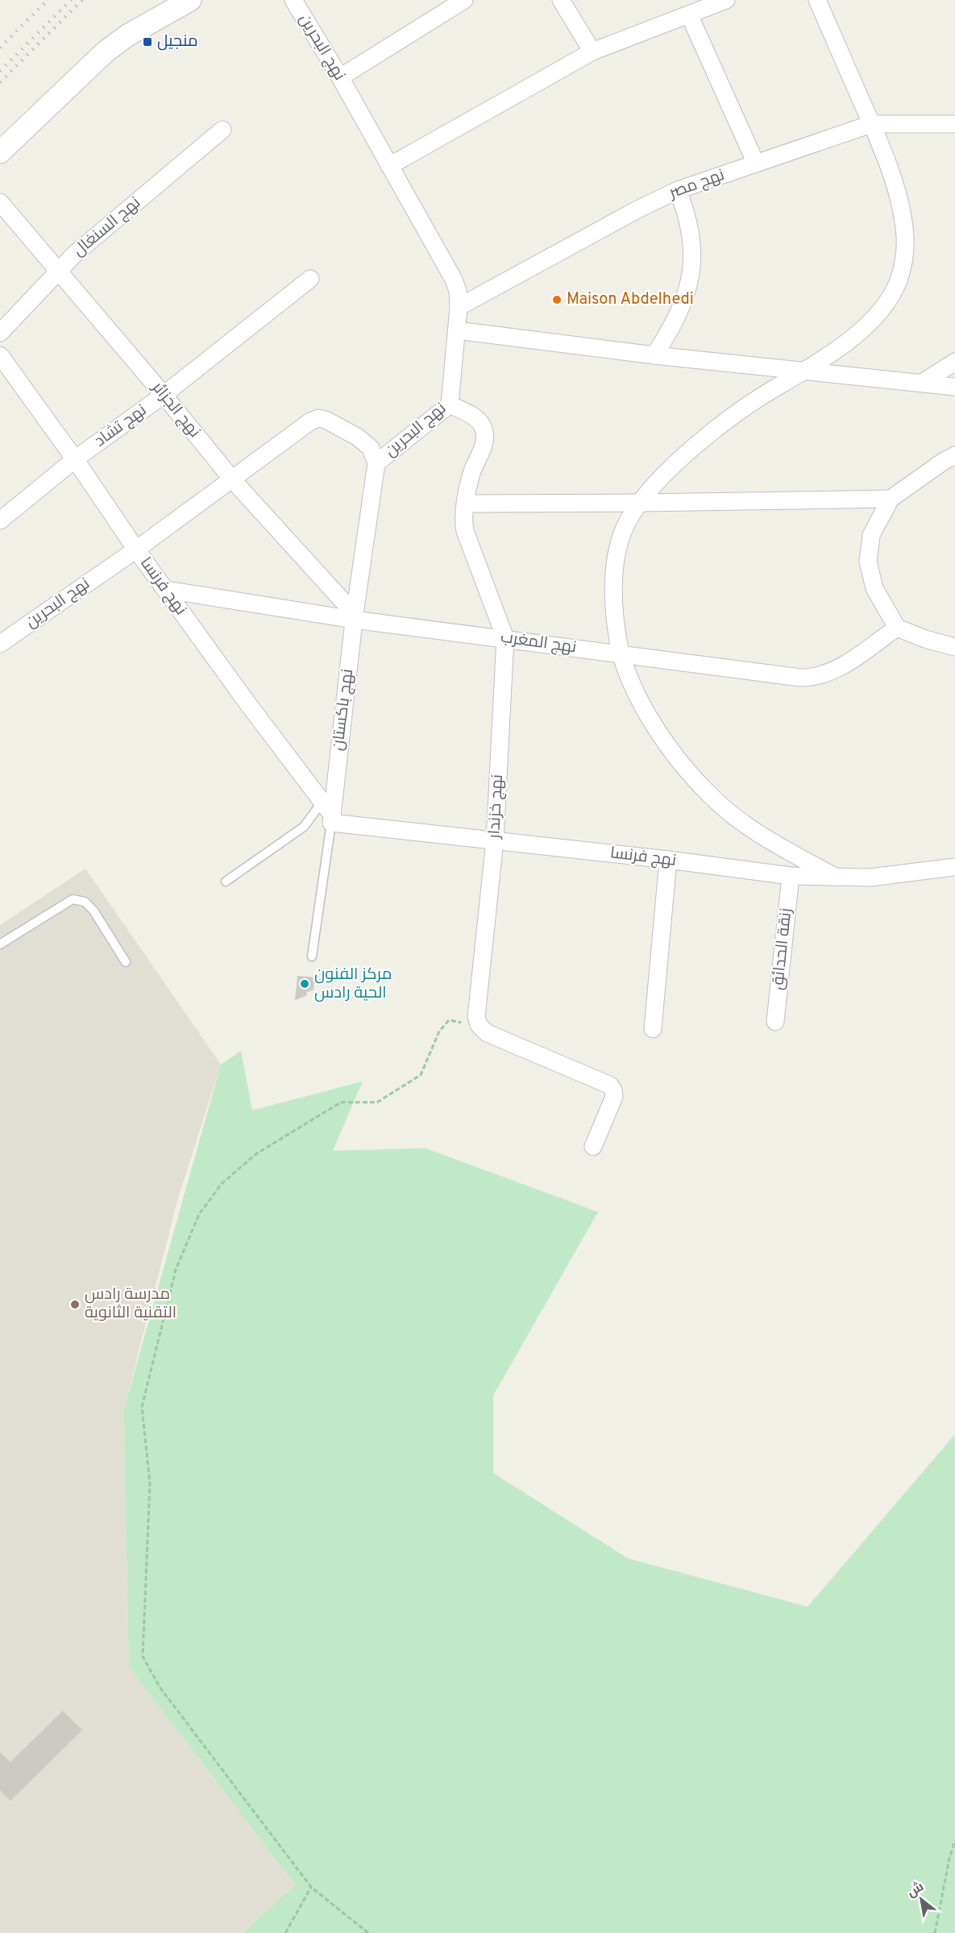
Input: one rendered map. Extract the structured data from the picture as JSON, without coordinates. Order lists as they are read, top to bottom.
{
  "streets": {
    "street": [
      "نهج البحرين",
      "نهج مصر",
      "نهج السنغال",
      "نهج الجزائر",
      "نهج تشاد",
      "نهج فرنسا",
      "نهج المغرب",
      "نهج باكستان",
      "نهج خزندار",
      "زنقة الحدائق"
    ]
  },
  "crossings": [
    ["نهج البحرين", "نهج مصر"],
    ["نهج البحرين", "نهج الجزائر"],
    ["نهج البحرين", "نهج فرنسا"],
    ["نهج البحرين", "نهج باكستان"],
    ["نهج البحرين", "نهج خزندار"],
    ["نهج السنغال", "نهج الجزائر"],
    ["نهج الجزائر", "نهج تشاد"],
    ["نهج الجزائر", "نهج المغرب"],
    ["نهج الجزائر", "نهج باكستان"],
    ["نهج تشاد", "نهج فرنسا"],
    ["نهج فرنسا", "نهج المغرب"],
    ["نهج فرنسا", "نهج باكستان"],
    ["نهج فرنسا", "نهج خزندار"],
    ["نهج فرنسا", "زنقة الحدائق"],
    ["نهج المغرب", "نهج باكستان"],
    ["نهج المغرب", "نهج خزندار"]
  ],
  "places": {
    "transit": ["منجيل"],
    "other": ["Maison Abdelhedi", "مركز الفنون الحية رادس", "مدرسة رادس التقنية الثانوية"]
  },
  "north": "top left"
}
